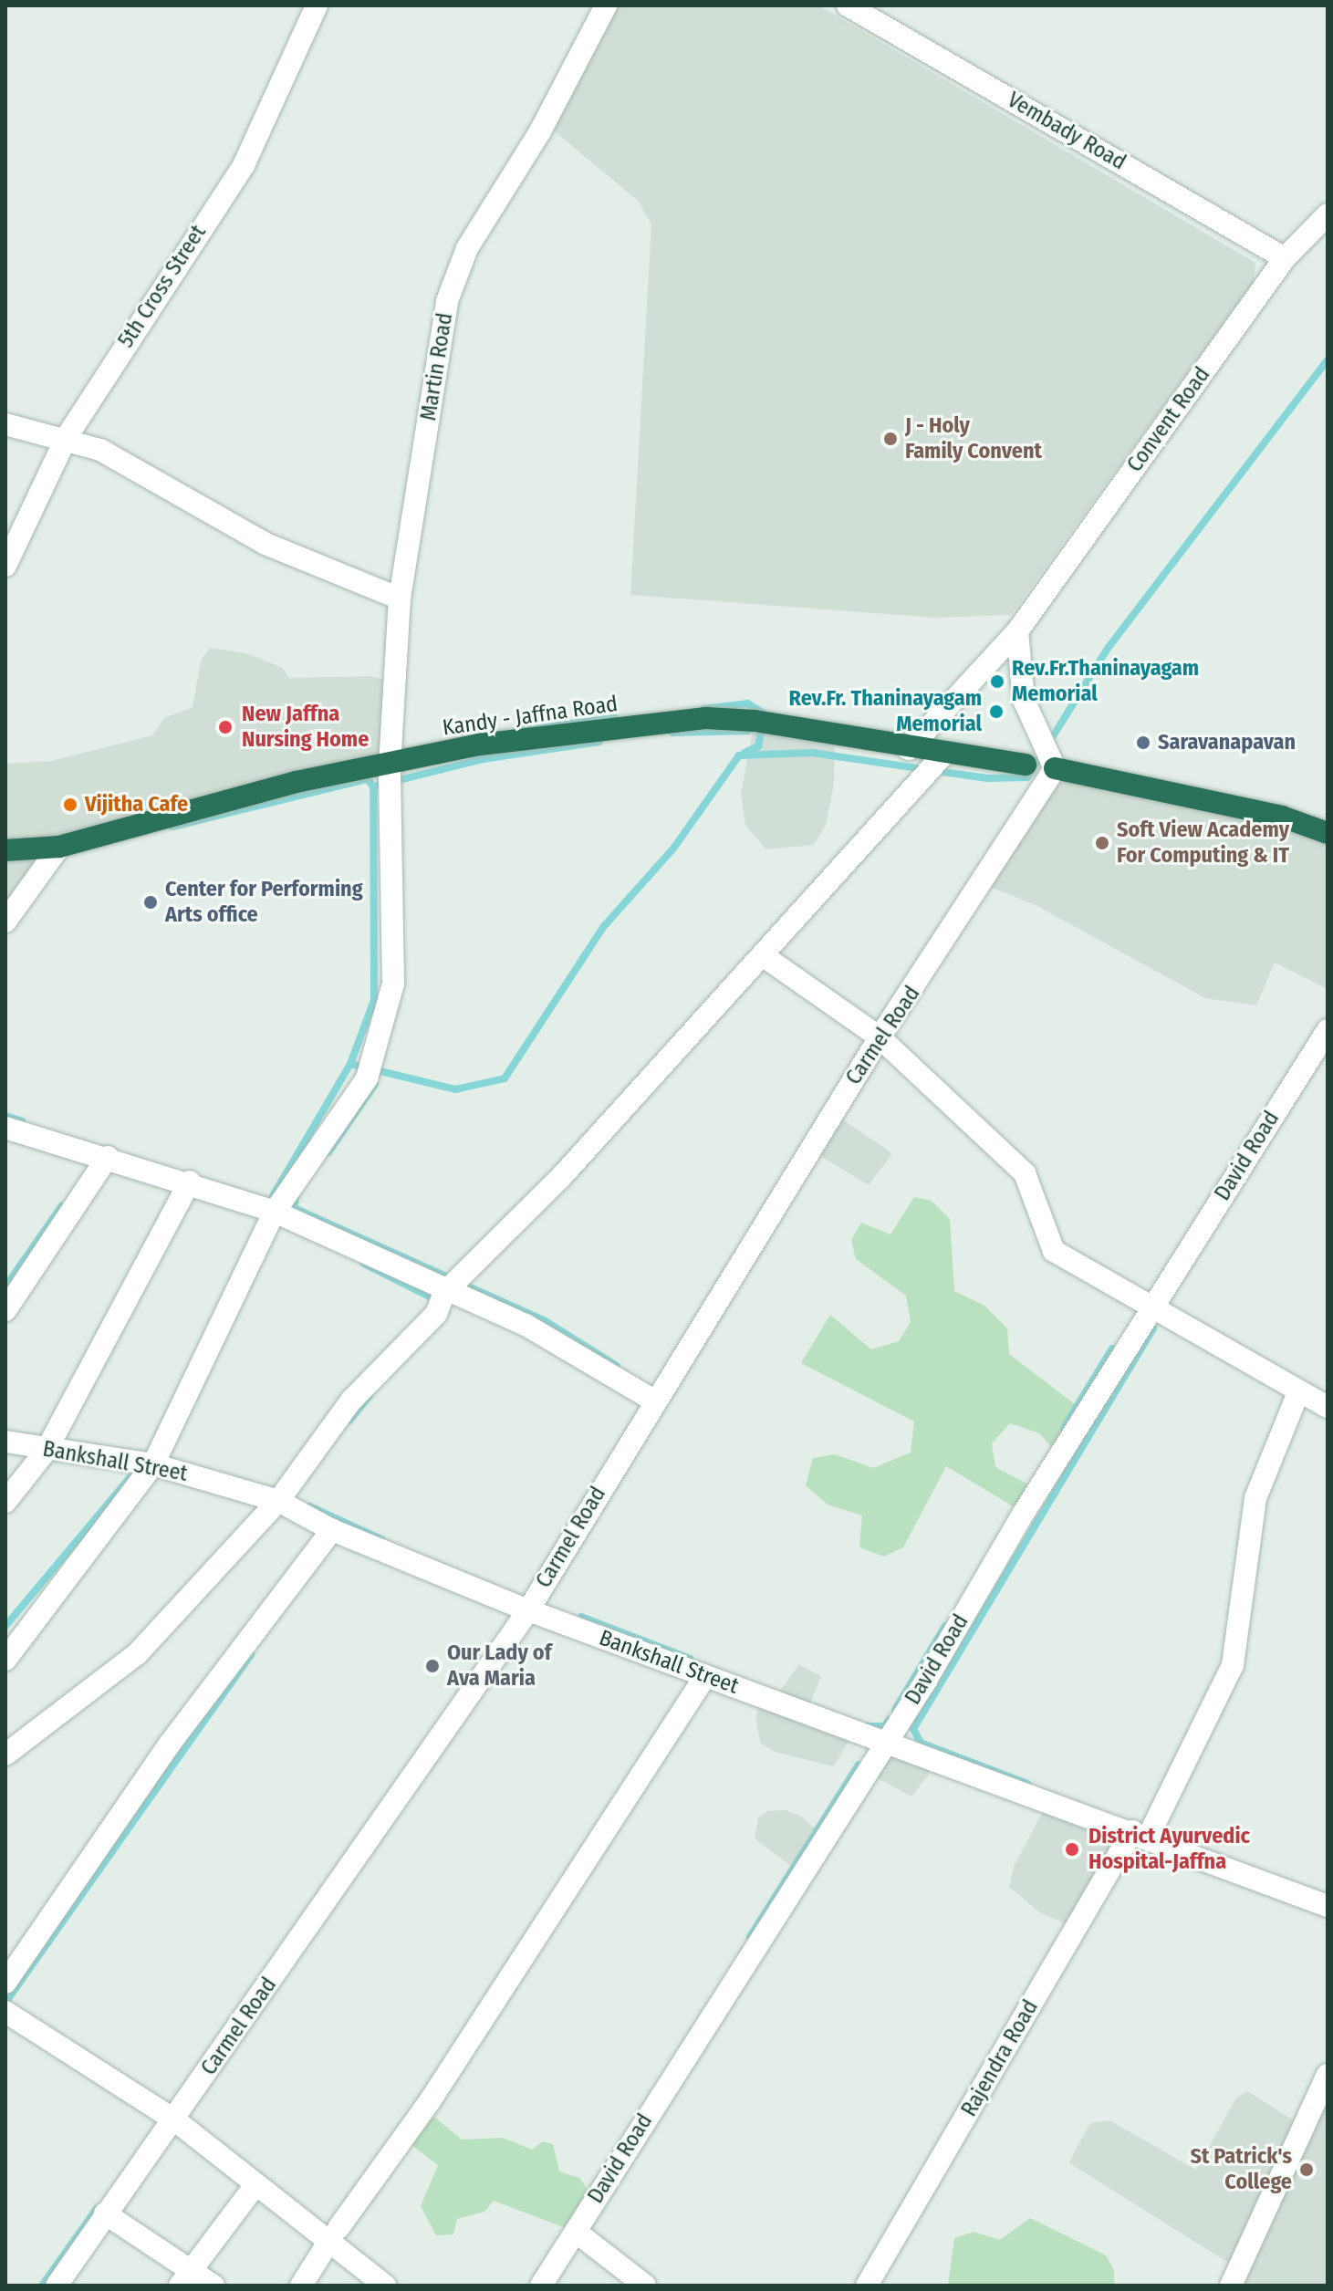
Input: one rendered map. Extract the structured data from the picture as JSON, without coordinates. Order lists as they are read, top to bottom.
{
  "streets": {
    "highway": ["Kandy - Jaffna Road"],
    "street": [
      "Vembady Road",
      "5th Cross Street",
      "Martin Road",
      "Convent Road",
      "Carmel Road",
      "David Road",
      "Bankshall Street",
      "Rajendra Road"
    ]
  },
  "crossings": [
    ["Vembady Road", "Convent Road"],
    ["Martin Road", "Kandy - Jaffna Road"],
    ["Martin Road", "Bankshall Street"],
    ["Convent Road", "Kandy - Jaffna Road"],
    ["Carmel Road", "Bankshall Street"],
    ["David Road", "Bankshall Street"],
    ["Bankshall Street", "Rajendra Road"]
  ],
  "places": [
    "J - Holy Family Convent",
    "Rev.Fr.Thaninayagam Memorial",
    "Rev.Fr. Thaninayagam Memorial",
    "New Jaffna Nursing Home",
    "Saravanapavan",
    "Vijitha Cafe",
    "Soft View Academy For Computing & IT",
    "Center for Performing Arts office",
    "Our Lady of Ava Maria",
    "District Ayurvedic Hospital-Jaffna",
    "St Patrick's College"
  ]
}
